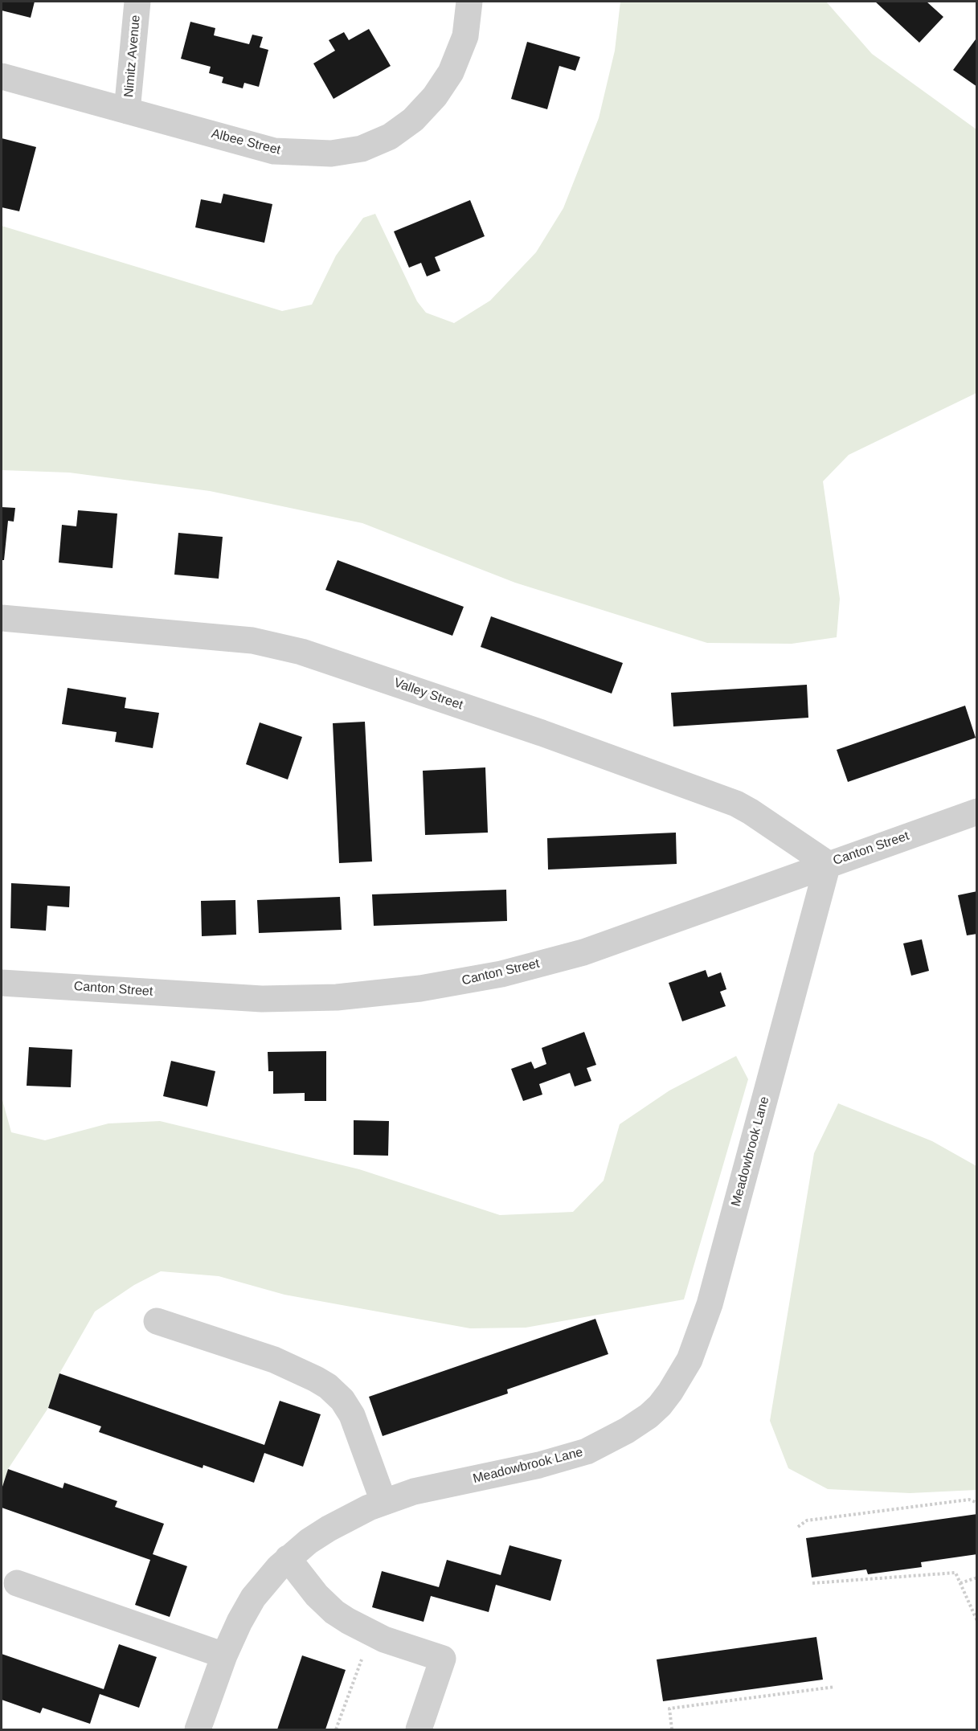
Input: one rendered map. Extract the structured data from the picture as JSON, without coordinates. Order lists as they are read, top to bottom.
{
  "streets": {
    "street": [
      "Nimitz Avenue",
      "Albee Street",
      "Valley Street",
      "Canton Street",
      "Meadowbrook Lane"
    ]
  },
  "crossings": [
    ["Nimitz Avenue", "Albee Street"],
    ["Valley Street", "Canton Street"],
    ["Valley Street", "Meadowbrook Lane"],
    ["Canton Street", "Meadowbrook Lane"]
  ]
}
